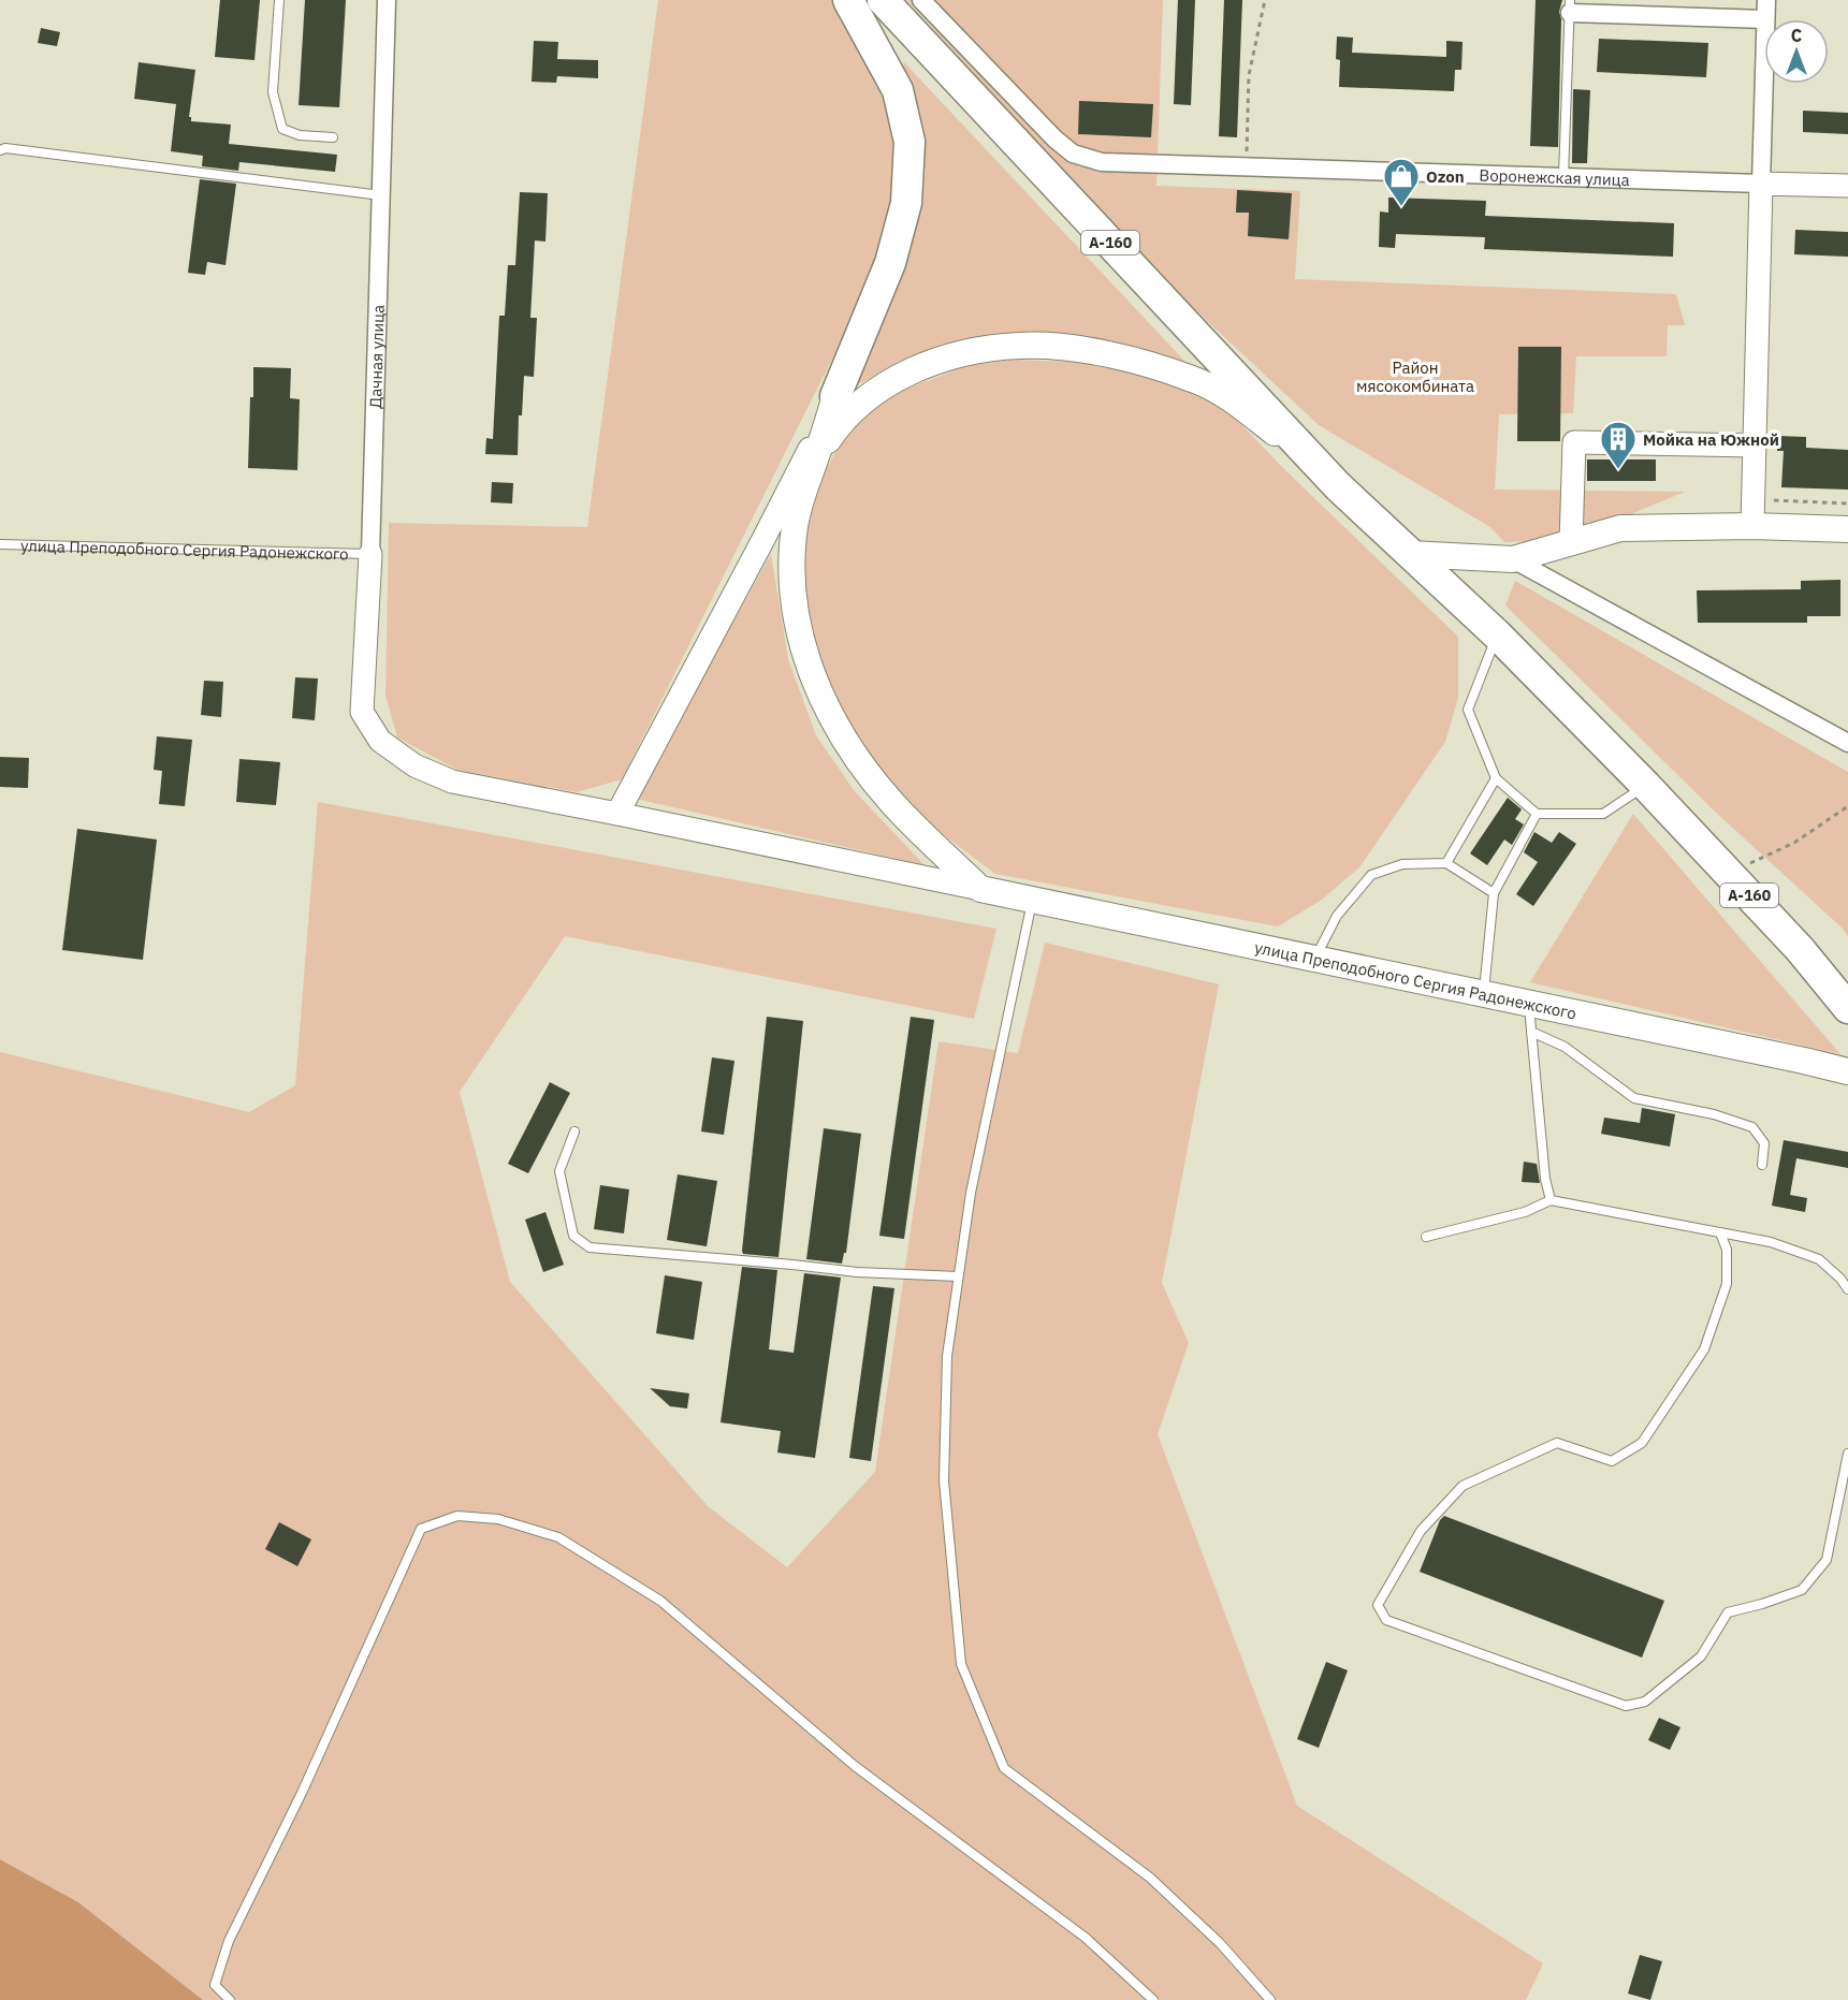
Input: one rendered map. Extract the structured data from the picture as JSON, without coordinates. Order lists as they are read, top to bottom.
{
  "streets": {
    "highway": ["А-160"],
    "main road": ["улица Преподобного Сергия Радонежского"],
    "street": ["Воронежская улица", "Дачная улица"]
  },
  "crossings": [
    ["Дачная улица", "улица Преподобного Сергия Радонежского"]
  ],
  "parks": ["Район мясокомбината"],
  "places": {
    "shop": ["Ozon"],
    "building": ["Мойка на Южной"]
  },
  "north": "top"
}
